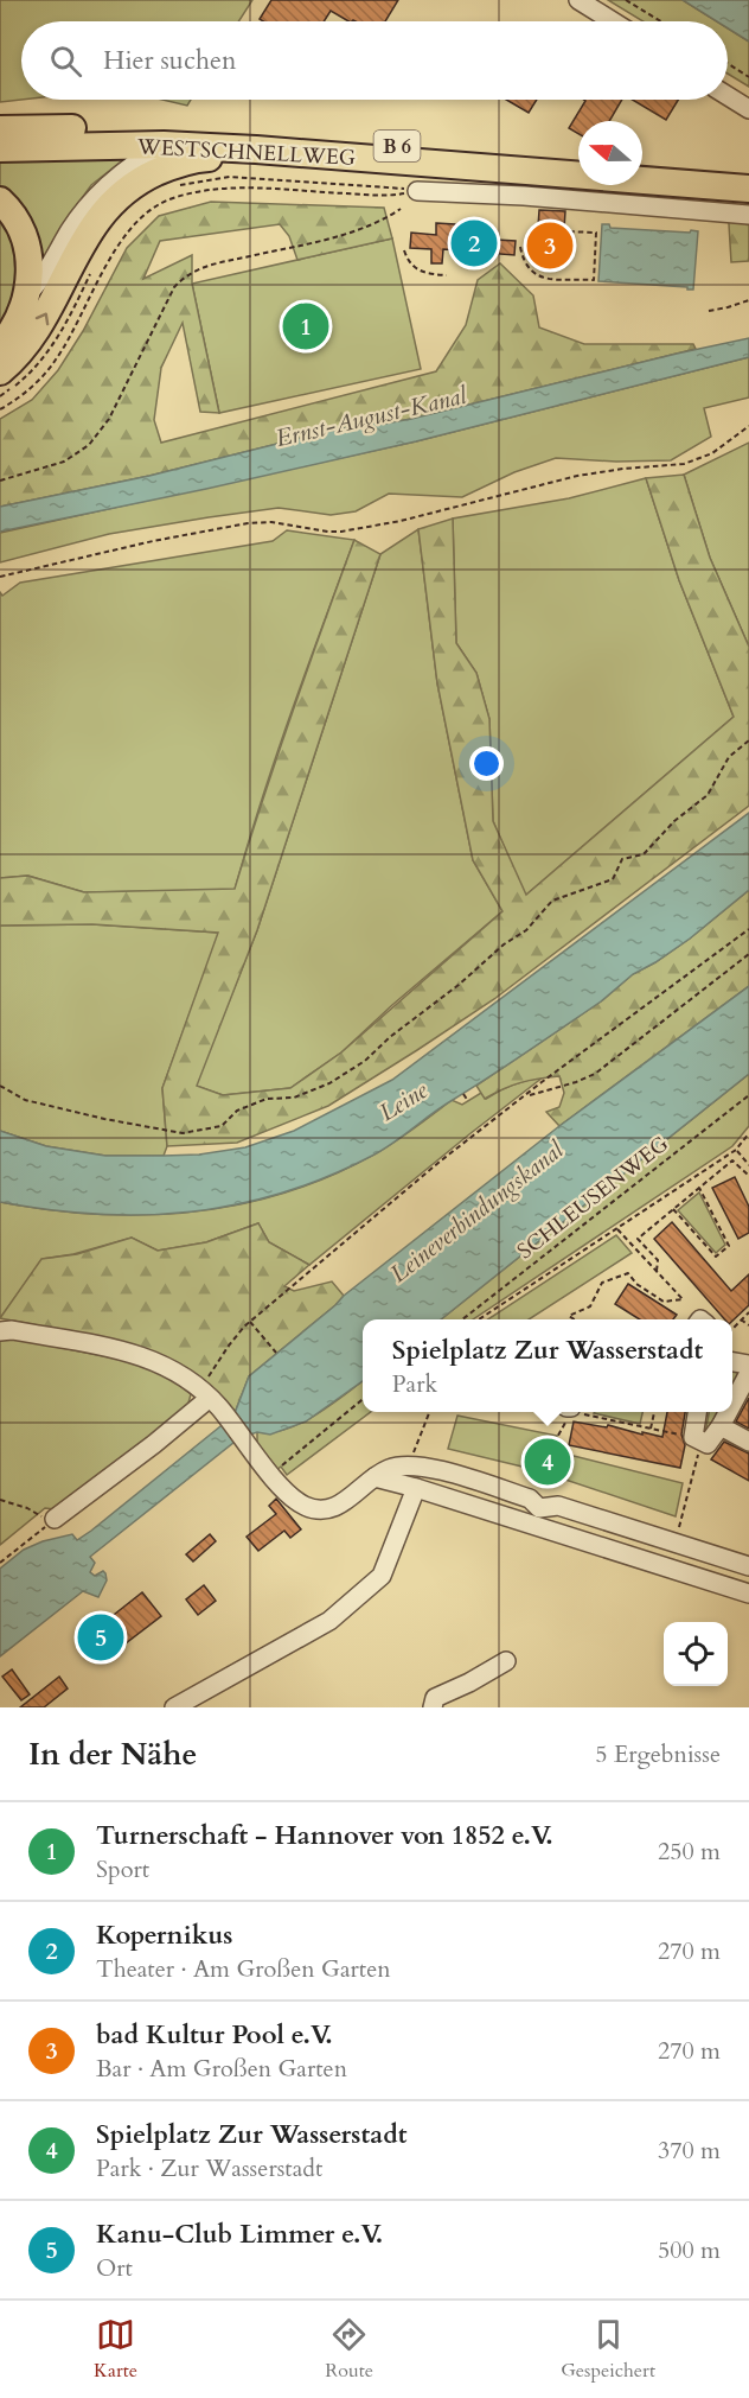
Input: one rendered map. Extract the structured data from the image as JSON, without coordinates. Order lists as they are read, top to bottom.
{
  "streets": {
    "highway": ["B 6", "WESTSCHNELLWEG"],
    "path": ["SCHLEUSENWEG"]
  },
  "water": ["Ernst-August-Kanal", "Leine", "Leineverbindungskanal"],
  "north": "left",
  "page": {
    "search": "Hier suchen",
    "pins": [
      "2",
      "3",
      "1",
      "4",
      "5"
    ],
    "popup": ["Spielplatz Zur Wasserstadt", "Park"],
    "heading": ["In der Nähe", "5 Ergebnisse"],
    "list": [
      {
        "mark": "1",
        "name": "Turnerschaft - Hannover von 1852 e.V.",
        "note": "Sport",
        "value": "250 m"
      },
      {
        "mark": "2",
        "name": "Kopernikus",
        "note": "Theater · Am Großen Garten",
        "value": "270 m"
      },
      {
        "mark": "3",
        "name": "bad Kultur Pool e.V.",
        "note": "Bar · Am Großen Garten",
        "value": "270 m"
      },
      {
        "mark": "4",
        "name": "Spielplatz Zur Wasserstadt",
        "note": "Park · Zur Wasserstadt",
        "value": "370 m"
      },
      {
        "mark": "5",
        "name": "Kanu-Club Limmer e.V.",
        "note": "Ort",
        "value": "500 m"
      }
    ],
    "nav": ["Karte", "Route", "Gespeichert"]
  }
}
